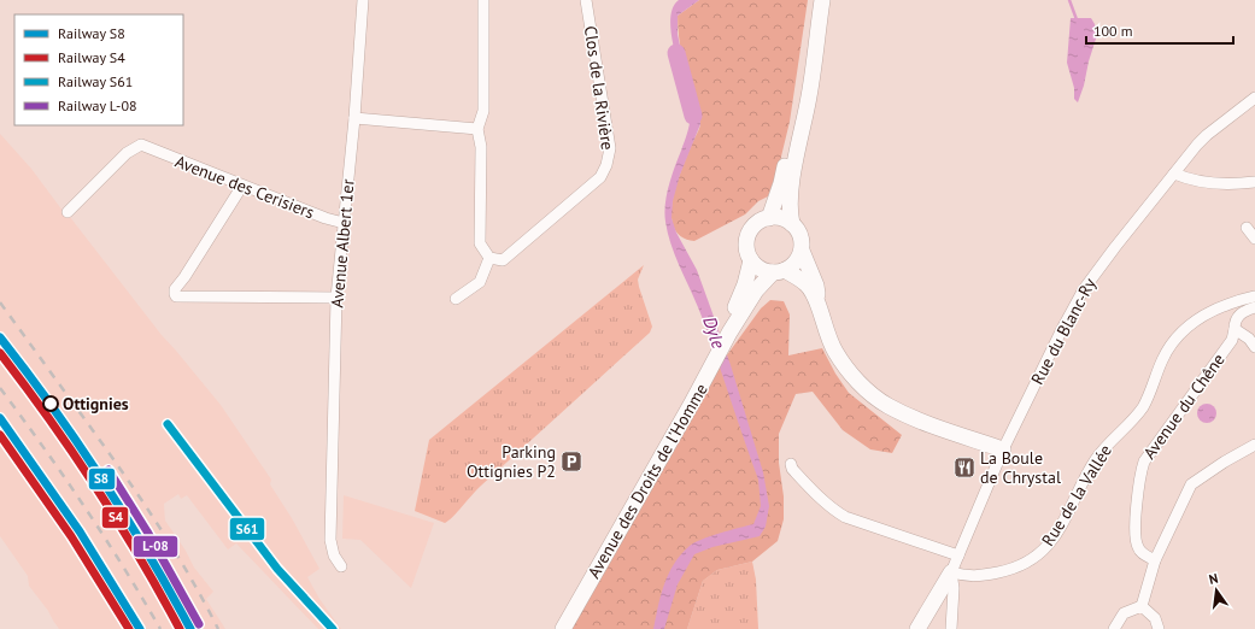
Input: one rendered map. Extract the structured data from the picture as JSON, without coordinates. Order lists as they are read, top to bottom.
{
  "streets": {
    "main road": ["Avenue des Droits de l'Homme"],
    "street": [
      "Clos de la Rivière",
      "Avenue des Cerisiers",
      "Avenue Albert 1er",
      "Rue du Blanc-Ry",
      "Avenue du Chêne",
      "Rue de la Vallée"
    ]
  },
  "crossings": [
    ["Avenue des Cerisiers", "Avenue Albert 1er"],
    ["Rue du Blanc-Ry", "Rue de la Vallée"]
  ],
  "water": ["Dyle"],
  "places": {
    "other": ["Ottignies"],
    "parking": ["Parking Ottignies P2"],
    "restaurant": ["La Boule de Chrystal"]
  },
  "lines": [
    "rail line S8",
    "rail line S4",
    "rail line S61",
    "rail line L-08"
  ],
  "legend": [
    "Railway S8",
    "Railway S4",
    "Railway S61",
    "Railway L-08"
  ],
  "scale_bar": "100 m",
  "north": "top"
}
